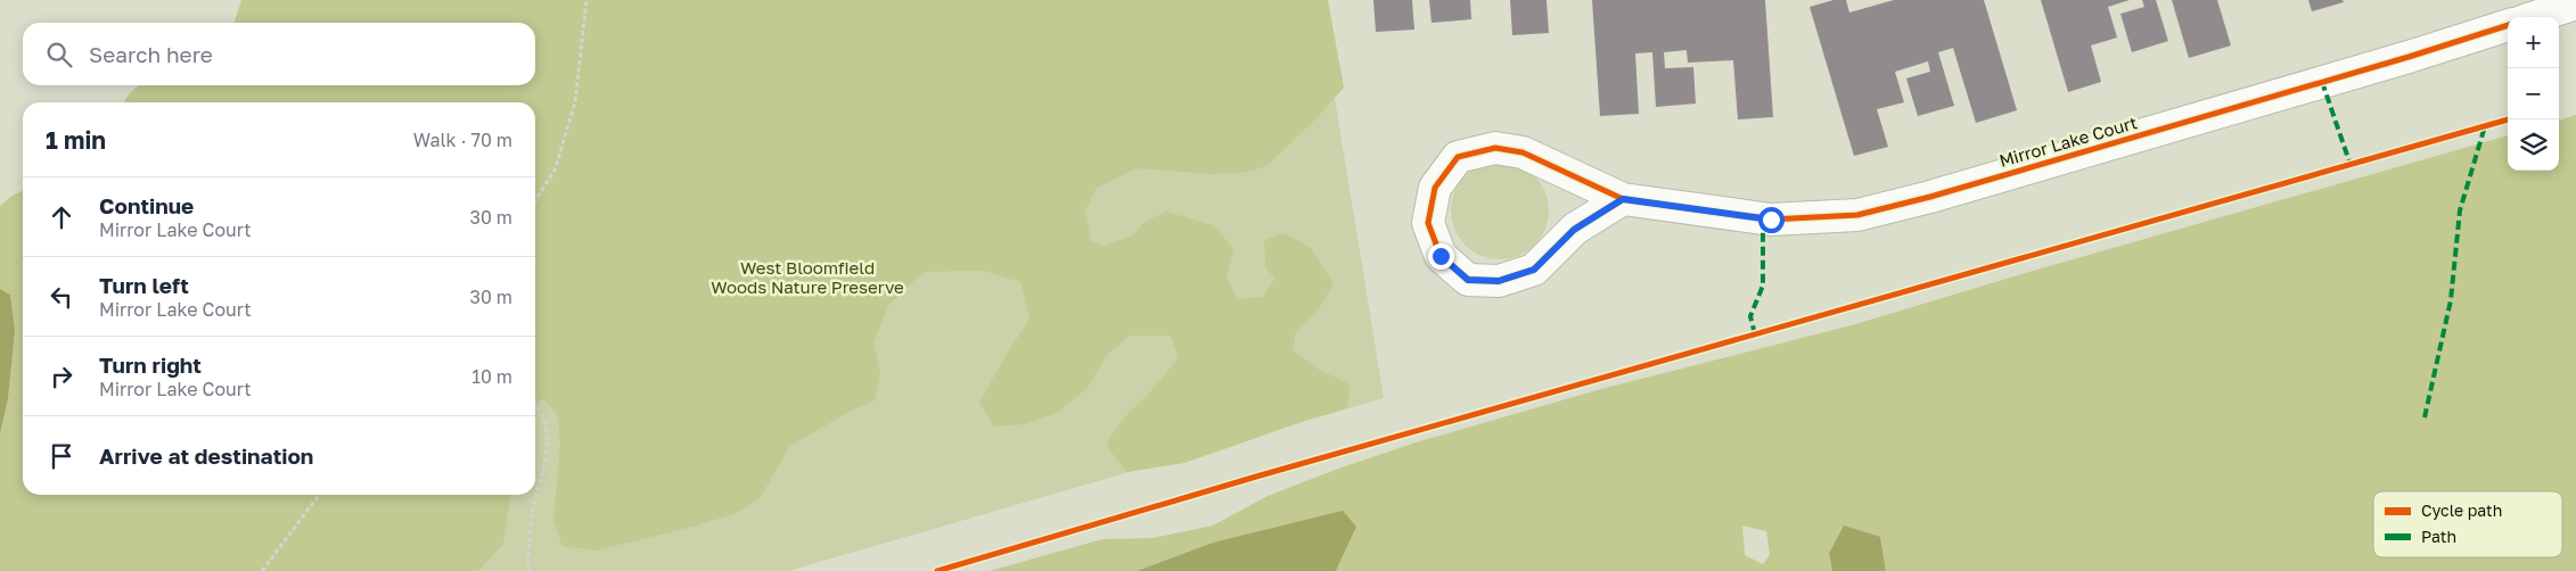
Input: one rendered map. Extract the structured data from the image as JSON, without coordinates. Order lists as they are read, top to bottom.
{
  "streets": {
    "street": ["Mirror Lake Court"]
  },
  "parks": ["West Bloomfield Woods Nature Preserve"],
  "legend": ["Cycle path", "Path"],
  "page": {
    "map_buttons": ["+", "−"],
    "search": "Search here",
    "heading": ["1 min", "Walk · 70 m"],
    "list": [
      ["Continue", "Mirror Lake Court", "30 m"],
      ["Turn left", "Mirror Lake Court", "30 m"],
      ["Turn right", "Mirror Lake Court", "10 m"],
      "Arrive at destination"
    ]
  }
}
